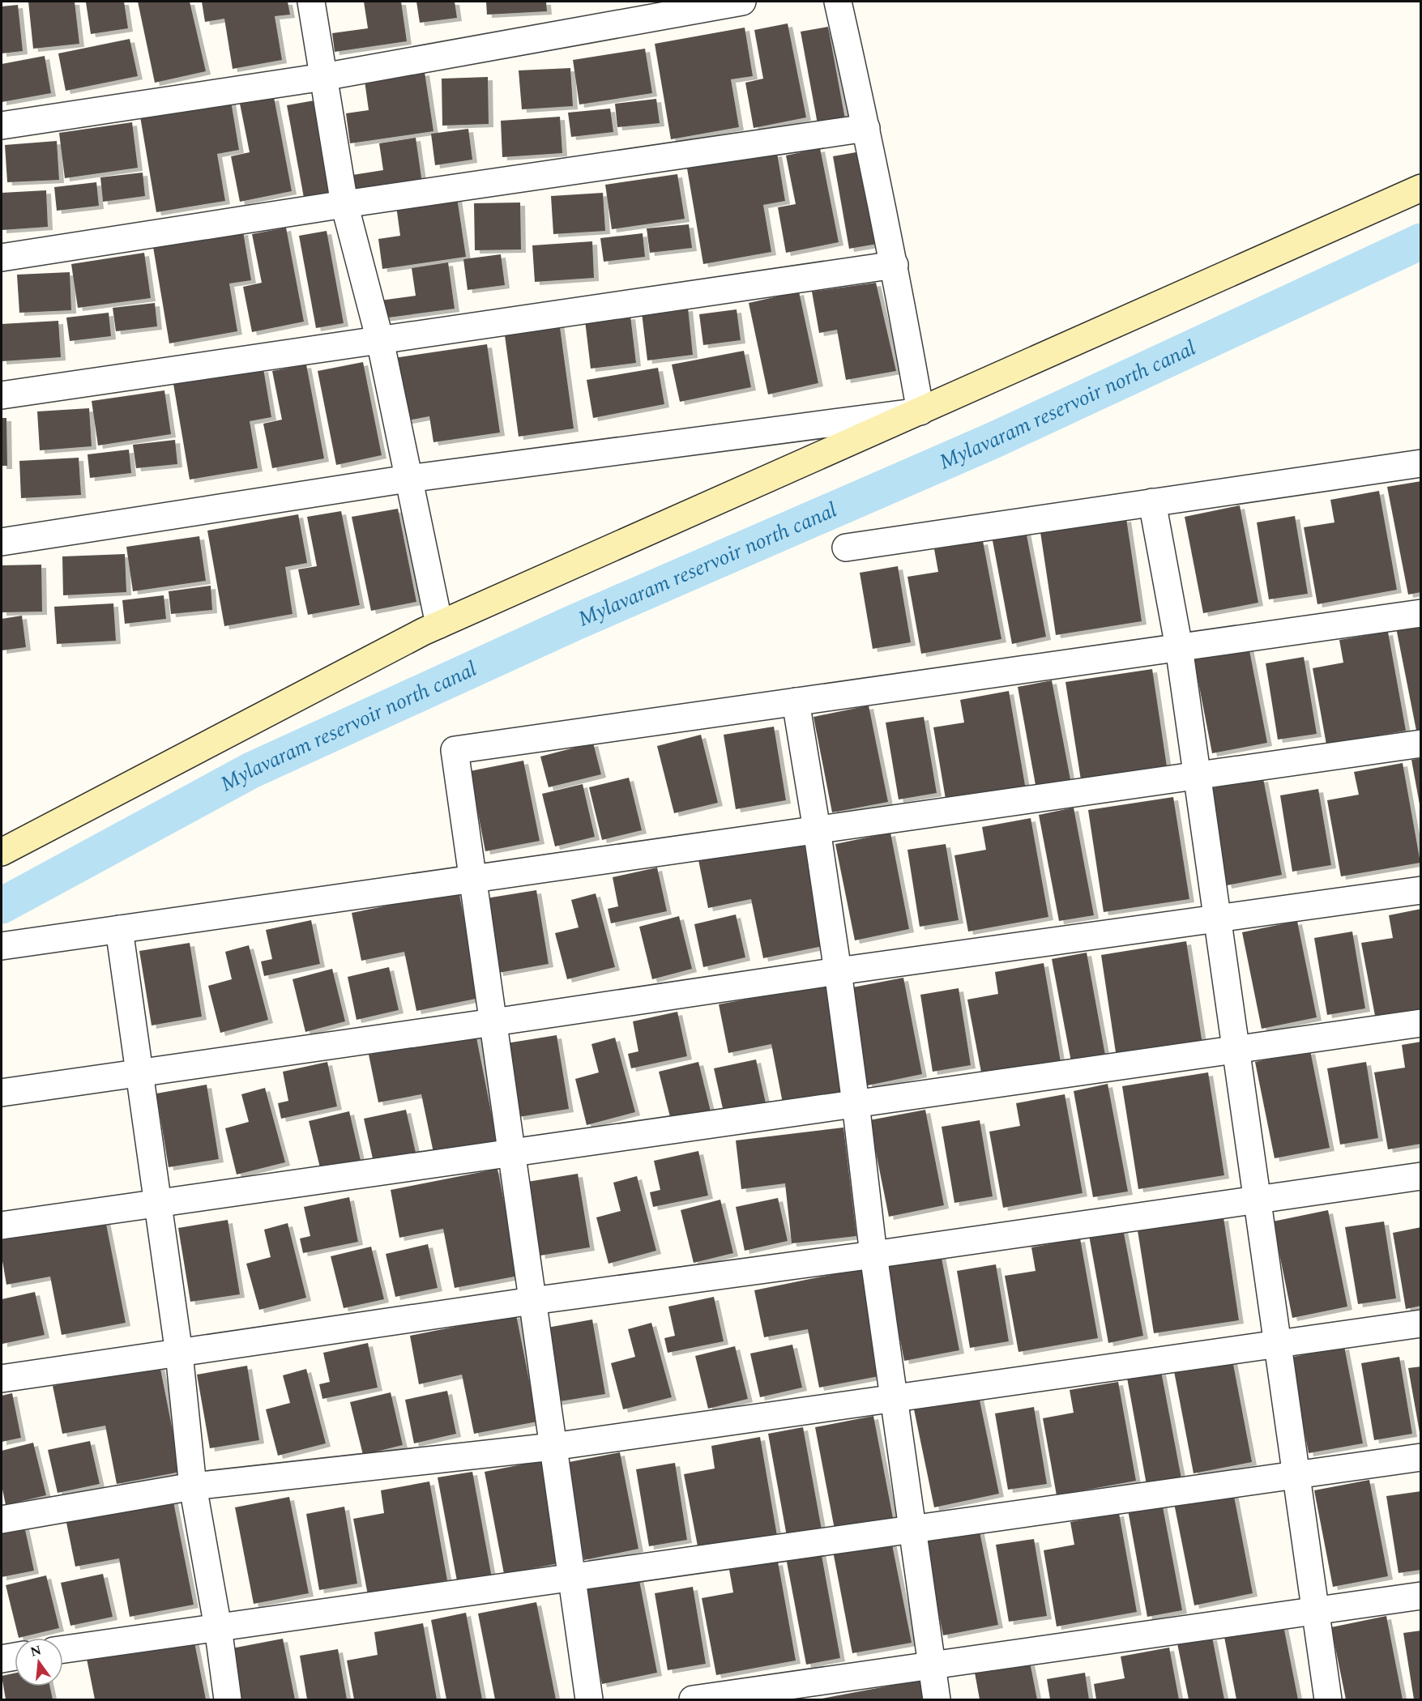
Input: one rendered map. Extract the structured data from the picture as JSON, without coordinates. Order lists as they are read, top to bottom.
{
  "water": ["Mylavaram reservoir north canal"],
  "north": "top"
}
